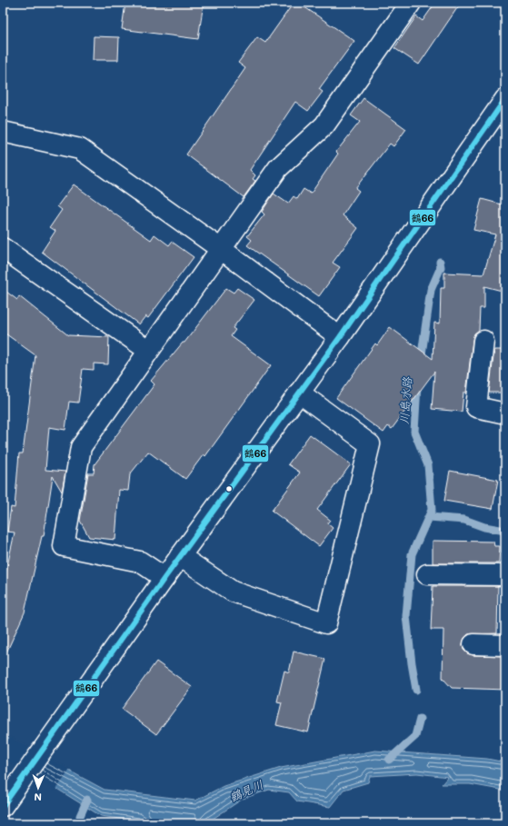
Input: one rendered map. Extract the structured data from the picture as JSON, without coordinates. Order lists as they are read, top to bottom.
{
  "water": ["川島水路", "鶴見川"],
  "lines": ["transit line 鶴66"],
  "north": "bottom"
}
